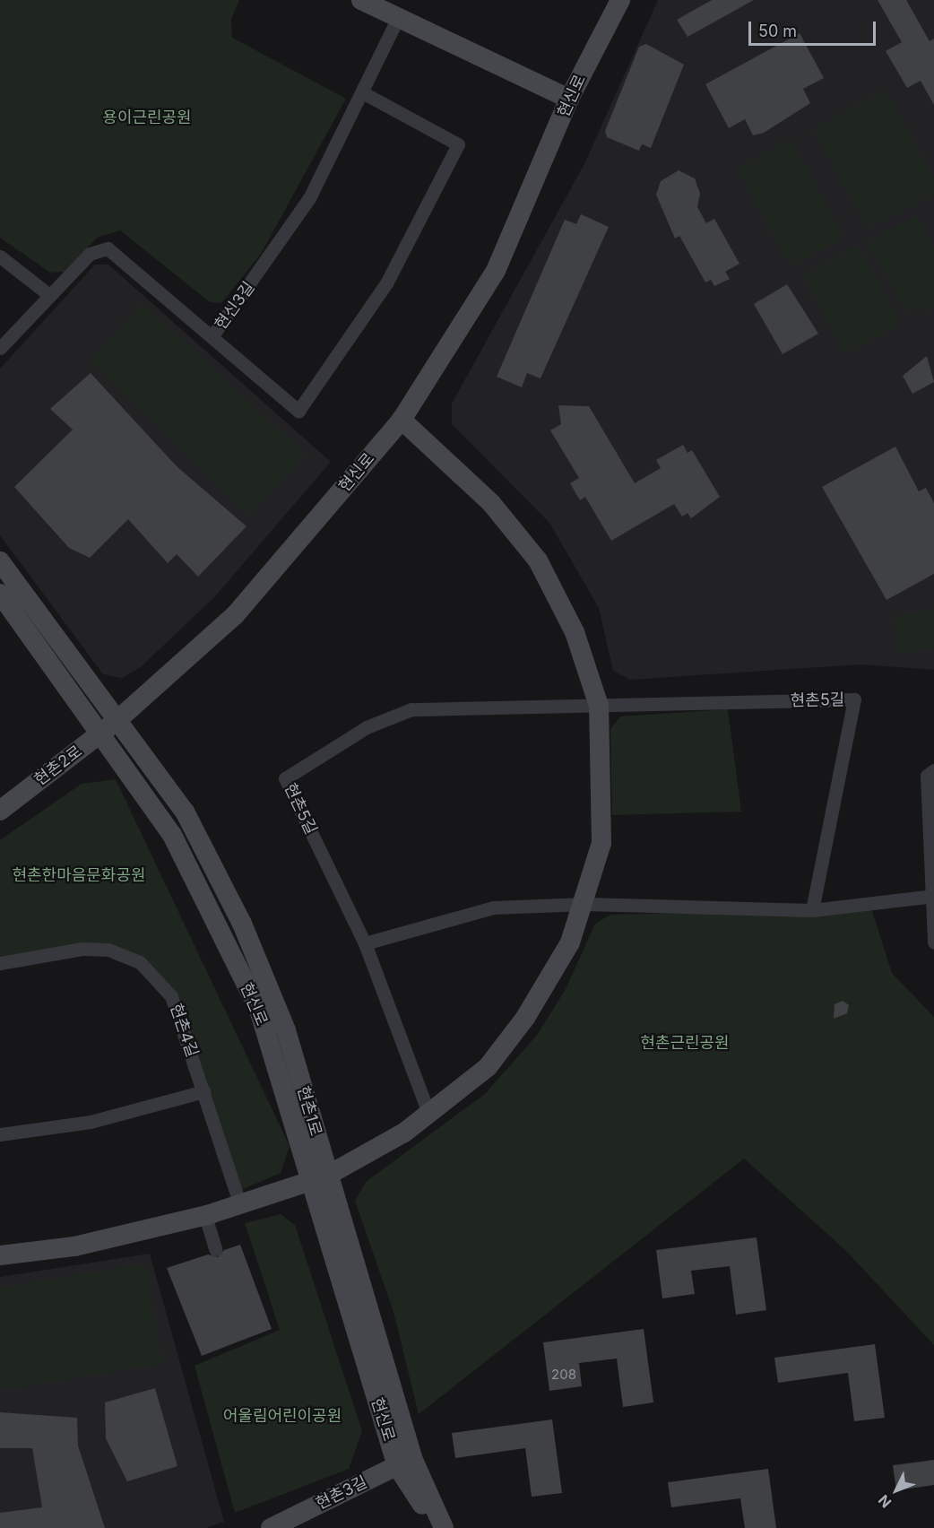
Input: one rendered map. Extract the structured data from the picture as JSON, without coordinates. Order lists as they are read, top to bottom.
{
  "streets": {
    "street": [
      "현신로",
      "현신3길",
      "현촌5길",
      "현촌2로",
      "현촌4길",
      "현촌1로",
      "현촌3길"
    ]
  },
  "crossings": [
    ["현신로", "현촌2로"],
    ["현신로", "현촌1로"],
    ["현신로", "현촌3길"],
    ["현촌2로", "현촌1로"]
  ],
  "parks": [
    "용이근린공원",
    "현촌한마음문화공원",
    "현촌근린공원",
    "어울림어린이공원"
  ],
  "house_numbers": ["208"],
  "scale_bar": "50 m",
  "north": "bottom left"
}
